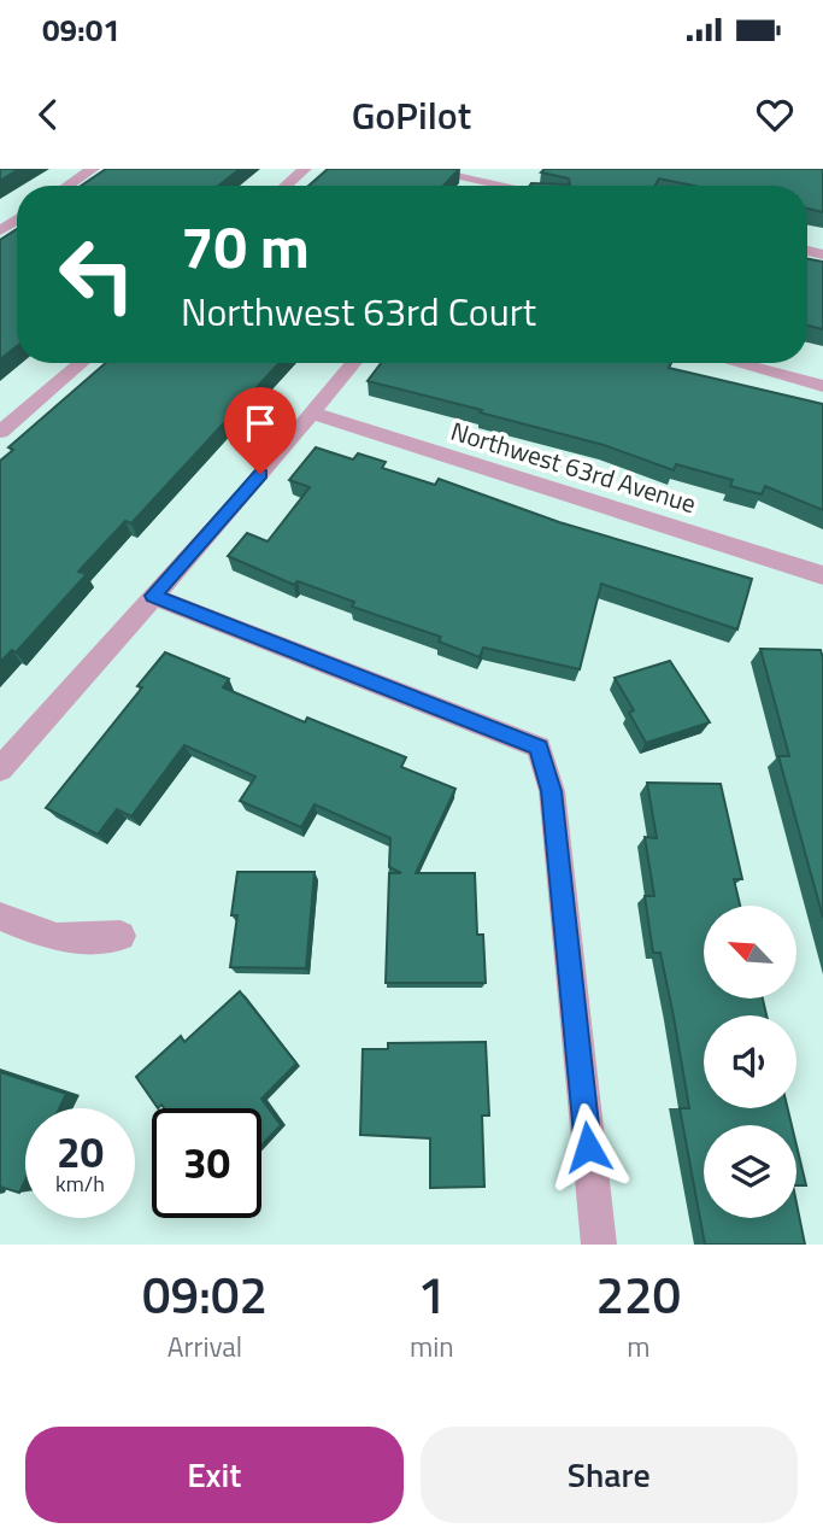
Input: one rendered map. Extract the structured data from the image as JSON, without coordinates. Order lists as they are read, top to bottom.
{
  "streets": {
    "street": ["Northwest 63rd Avenue"]
  },
  "north": "top left",
  "page": {
    "status": "09:01",
    "header": "GoPilot",
    "turn": ["70 m", "Northwest 63rd Court"],
    "speed": "20 km/h",
    "limit": "30",
    "eta": [
      "09:02",
      "Arrival",
      "1",
      "min",
      "220",
      "m"
    ],
    "buttons": ["Exit", "Share"]
  }
}
